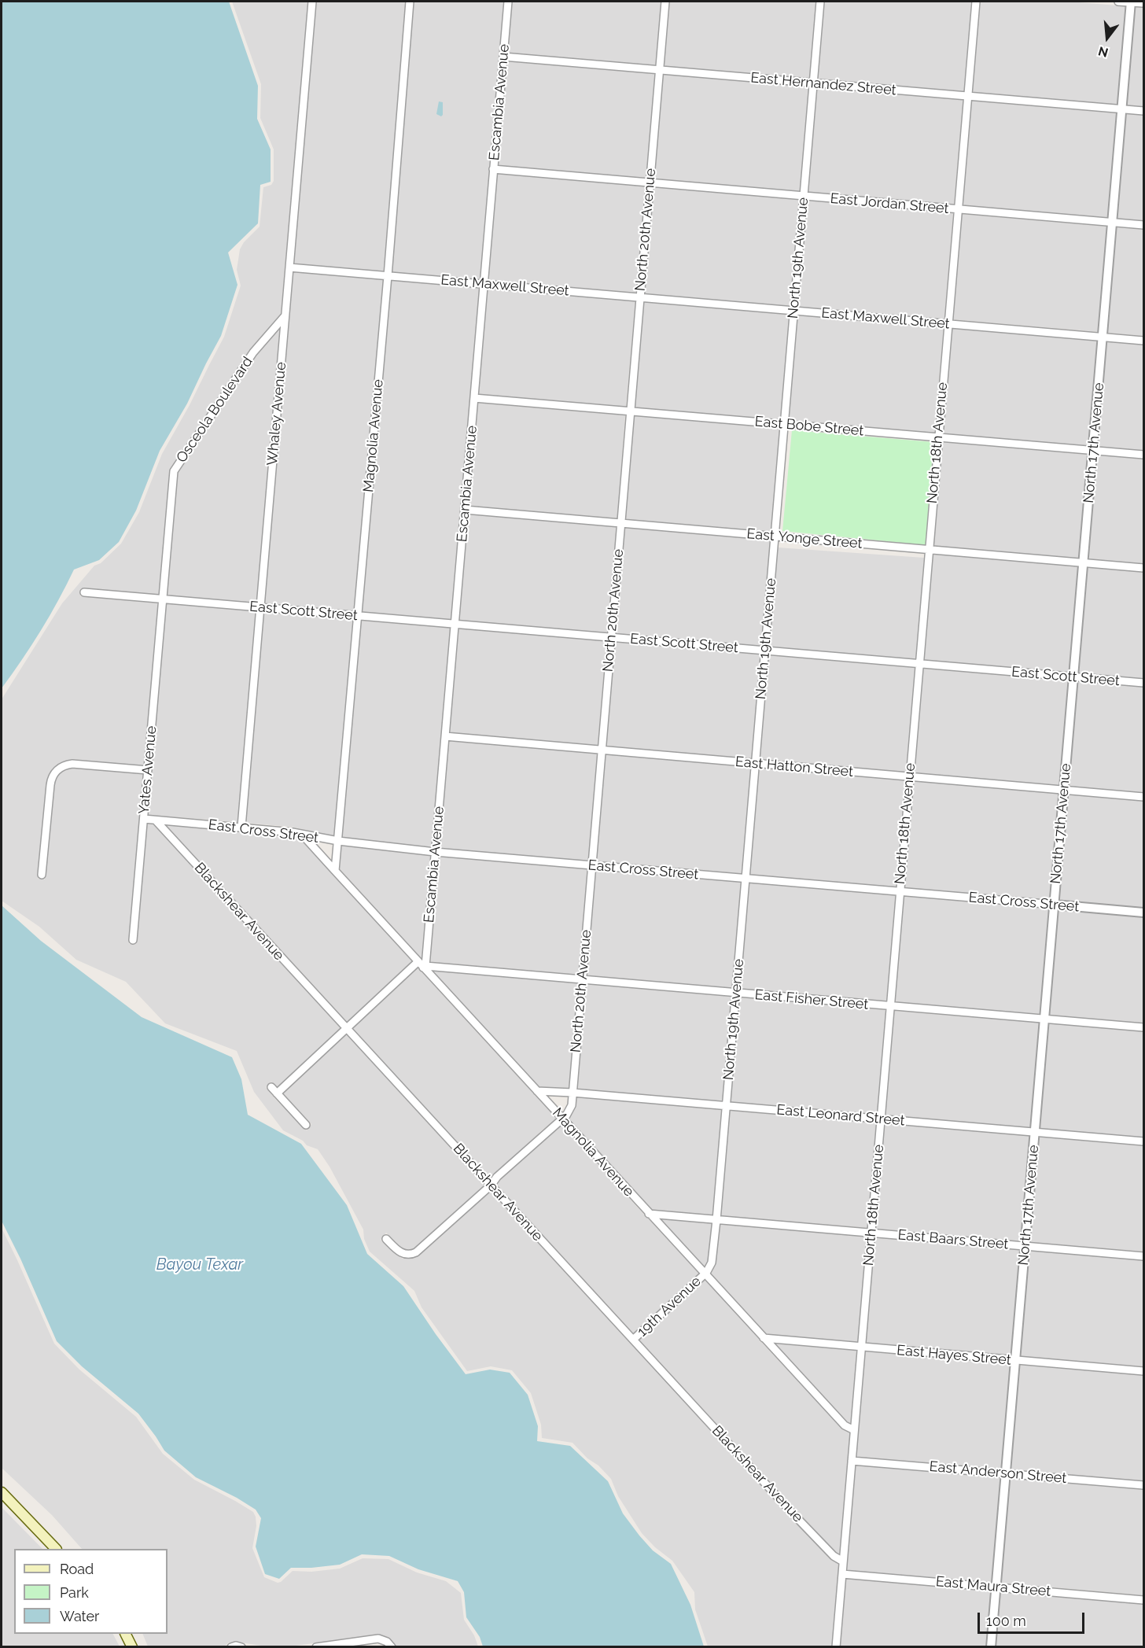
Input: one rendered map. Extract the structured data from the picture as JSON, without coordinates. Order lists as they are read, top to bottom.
{
  "streets": {
    "street": [
      "East Hernandez Street",
      "Escambia Avenue",
      "East Jordan Street",
      "North 20th Avenue",
      "North 19th Avenue",
      "East Maxwell Street",
      "Osceola Boulevard",
      "Whaley Avenue",
      "East Bobe Street",
      "Magnolia Avenue",
      "North 18th Avenue",
      "North 17th Avenue",
      "East Yonge Street",
      "East Scott Street",
      "East Hatton Street",
      "Yates Avenue",
      "East Cross Street",
      "Blackshear Avenue",
      "East Fisher Street",
      "East Leonard Street",
      "East Baars Street",
      "19th Avenue",
      "East Hayes Street",
      "East Anderson Street",
      "East Maura Street"
    ]
  },
  "crossings": [
    ["East Hernandez Street", "Escambia Avenue"],
    ["East Hernandez Street", "North 20th Avenue"],
    ["East Hernandez Street", "North 19th Avenue"],
    ["East Hernandez Street", "North 18th Avenue"],
    ["East Hernandez Street", "North 17th Avenue"],
    ["Escambia Avenue", "East Jordan Street"],
    ["Escambia Avenue", "East Maxwell Street"],
    ["Escambia Avenue", "East Bobe Street"],
    ["Escambia Avenue", "Magnolia Avenue"],
    ["Escambia Avenue", "East Yonge Street"],
    ["Escambia Avenue", "East Scott Street"],
    ["Escambia Avenue", "East Hatton Street"],
    ["Escambia Avenue", "East Cross Street"],
    ["Escambia Avenue", "East Fisher Street"],
    ["East Jordan Street", "North 20th Avenue"],
    ["East Jordan Street", "North 19th Avenue"],
    ["East Jordan Street", "North 18th Avenue"],
    ["East Jordan Street", "North 17th Avenue"],
    ["North 20th Avenue", "East Maxwell Street"],
    ["North 20th Avenue", "East Bobe Street"],
    ["North 20th Avenue", "Magnolia Avenue"],
    ["North 20th Avenue", "East Yonge Street"],
    ["North 20th Avenue", "East Scott Street"],
    ["North 20th Avenue", "East Hatton Street"],
    ["North 20th Avenue", "East Cross Street"],
    ["North 20th Avenue", "Blackshear Avenue"],
    ["North 20th Avenue", "East Fisher Street"],
    ["North 20th Avenue", "East Leonard Street"],
    ["North 19th Avenue", "East Maxwell Street"],
    ["North 19th Avenue", "East Bobe Street"],
    ["North 19th Avenue", "Magnolia Avenue"],
    ["North 19th Avenue", "East Yonge Street"],
    ["North 19th Avenue", "East Scott Street"],
    ["North 19th Avenue", "East Hatton Street"],
    ["North 19th Avenue", "East Cross Street"],
    ["North 19th Avenue", "East Fisher Street"],
    ["North 19th Avenue", "East Leonard Street"],
    ["North 19th Avenue", "East Baars Street"],
    ["North 19th Avenue", "19th Avenue"],
    ["East Maxwell Street", "Whaley Avenue"],
    ["East Maxwell Street", "Magnolia Avenue"],
    ["East Maxwell Street", "North 18th Avenue"],
    ["East Maxwell Street", "North 17th Avenue"],
    ["Osceola Boulevard", "Whaley Avenue"],
    ["Osceola Boulevard", "East Scott Street"],
    ["Osceola Boulevard", "Yates Avenue"],
    ["Whaley Avenue", "East Scott Street"],
    ["Whaley Avenue", "East Cross Street"],
    ["East Bobe Street", "North 18th Avenue"],
    ["East Bobe Street", "North 17th Avenue"],
    ["Magnolia Avenue", "North 18th Avenue"],
    ["Magnolia Avenue", "East Scott Street"],
    ["Magnolia Avenue", "East Cross Street"],
    ["Magnolia Avenue", "East Fisher Street"],
    ["Magnolia Avenue", "East Leonard Street"],
    ["Magnolia Avenue", "East Baars Street"],
    ["Magnolia Avenue", "19th Avenue"],
    ["Magnolia Avenue", "East Hayes Street"],
    ["North 18th Avenue", "East Yonge Street"],
    ["North 18th Avenue", "East Scott Street"],
    ["North 18th Avenue", "East Hatton Street"],
    ["North 18th Avenue", "East Cross Street"],
    ["North 18th Avenue", "Blackshear Avenue"],
    ["North 18th Avenue", "East Fisher Street"],
    ["North 18th Avenue", "East Leonard Street"],
    ["North 18th Avenue", "East Baars Street"],
    ["North 18th Avenue", "East Hayes Street"],
    ["North 18th Avenue", "East Anderson Street"],
    ["North 18th Avenue", "East Maura Street"],
    ["North 17th Avenue", "East Yonge Street"],
    ["North 17th Avenue", "East Scott Street"],
    ["North 17th Avenue", "East Hatton Street"],
    ["North 17th Avenue", "East Cross Street"],
    ["North 17th Avenue", "East Fisher Street"],
    ["North 17th Avenue", "East Leonard Street"],
    ["North 17th Avenue", "East Baars Street"],
    ["North 17th Avenue", "East Hayes Street"],
    ["North 17th Avenue", "East Anderson Street"],
    ["North 17th Avenue", "East Maura Street"],
    ["East Scott Street", "Yates Avenue"],
    ["Yates Avenue", "East Cross Street"],
    ["East Cross Street", "Blackshear Avenue"],
    ["Blackshear Avenue", "19th Avenue"]
  ],
  "water": ["Bayou Texar"],
  "legend": ["Road", "Park", "Water"],
  "scale_bar": "100 m",
  "north": "bottom"
}
